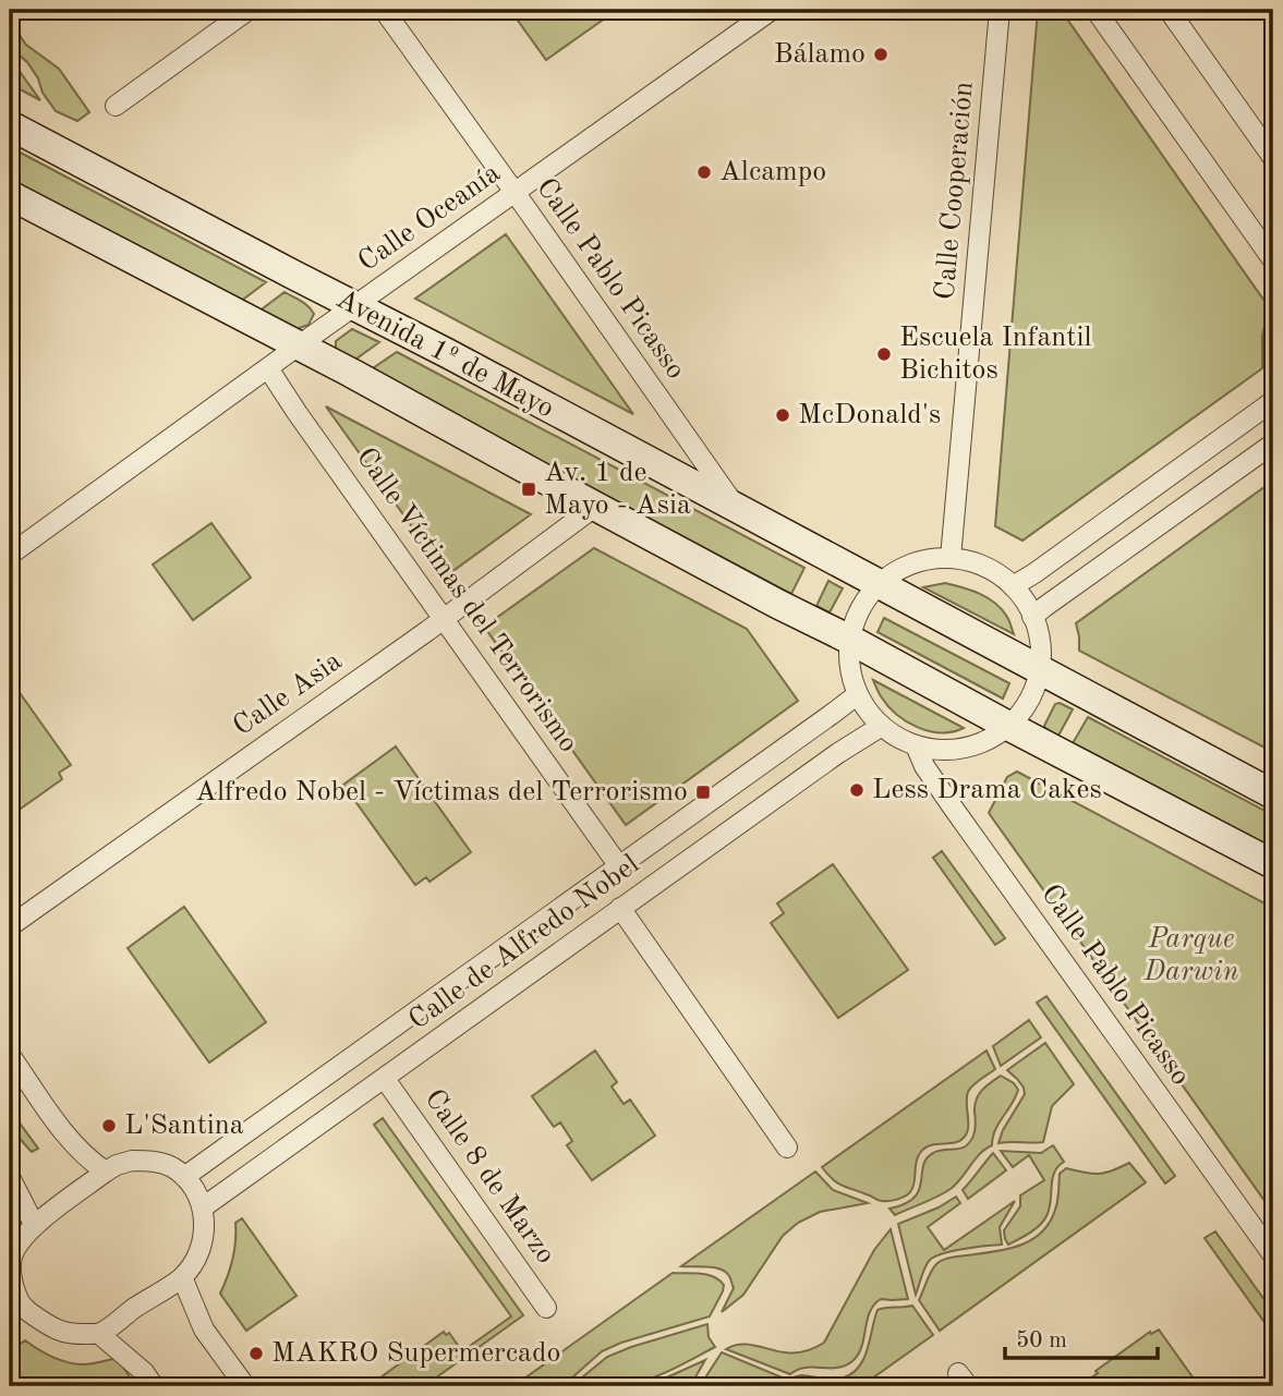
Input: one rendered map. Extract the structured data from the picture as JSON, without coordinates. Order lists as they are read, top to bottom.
{
  "streets": {
    "street": [
      "Calle Cooperación",
      "Calle Oceanía",
      "Calle Pablo Picasso",
      "Avenida 1º de Mayo",
      "Calle Víctimas del Terrorismo",
      "Calle Asia",
      "Calle de Alfredo Nobel",
      "Calle 8 de Marzo"
    ]
  },
  "crossings": [
    ["Calle Oceanía", "Calle Pablo Picasso"],
    ["Calle Oceanía", "Avenida 1º de Mayo"],
    ["Calle Oceanía", "Calle Víctimas del Terrorismo"],
    ["Calle Pablo Picasso", "Avenida 1º de Mayo"],
    ["Calle Víctimas del Terrorismo", "Calle Asia"],
    ["Calle Víctimas del Terrorismo", "Calle de Alfredo Nobel"],
    ["Calle de Alfredo Nobel", "Calle 8 de Marzo"]
  ],
  "parks": ["Parque Darwin"],
  "places": {
    "other": [
      "Bálamo",
      "Alcampo",
      "Escuela Infantil Bichitos",
      "McDonald's",
      "Less Drama Cakes",
      "L'Santina",
      "MAKRO Supermercado"
    ],
    "transit": ["Av. 1 de Mayo - Asia", "Alfredo Nobel - Víctimas del Terrorismo"]
  },
  "scale_bar": "50 m"
}
